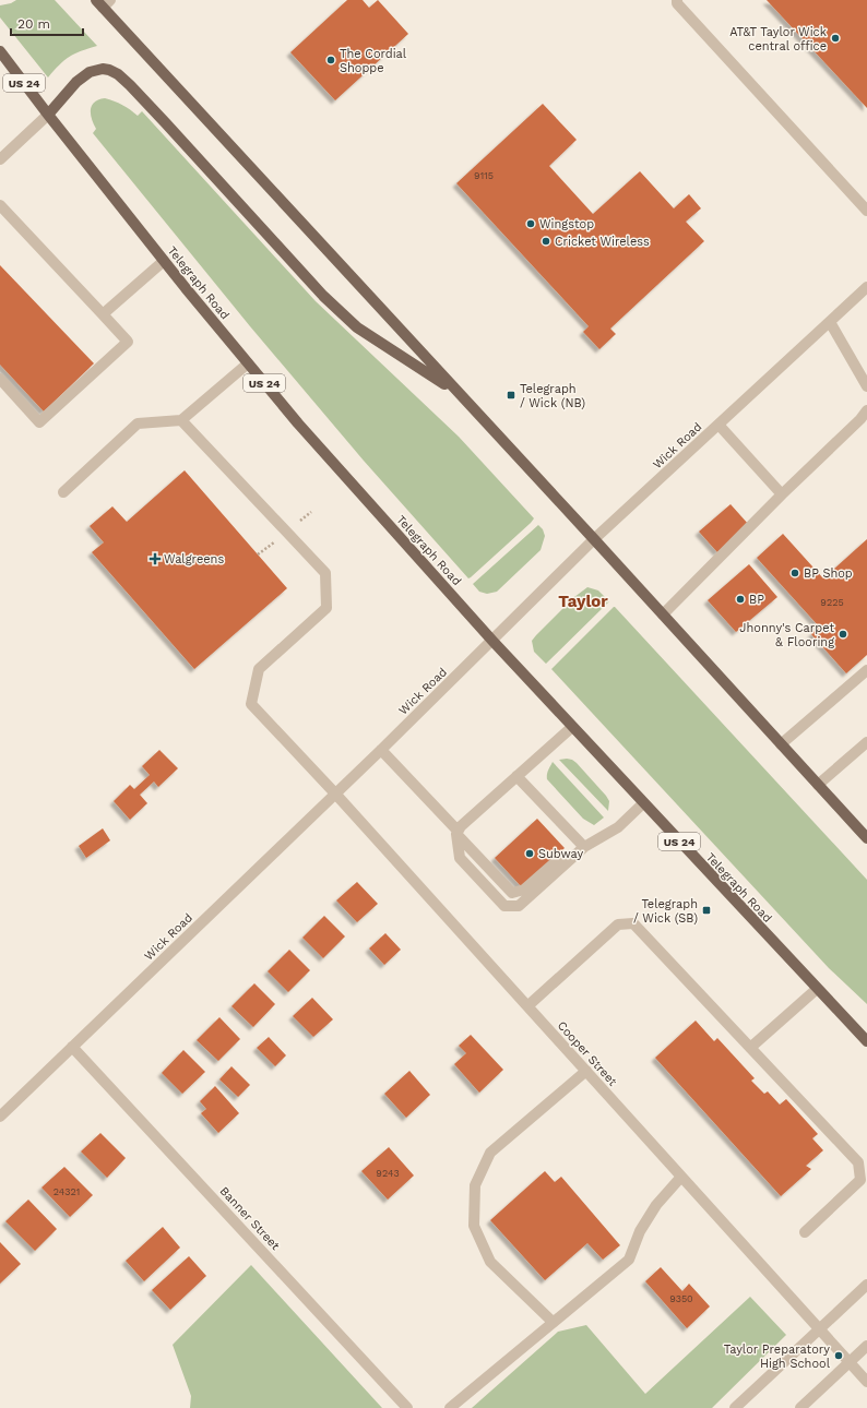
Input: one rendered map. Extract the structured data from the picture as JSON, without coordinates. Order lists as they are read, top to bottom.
{
  "streets": {
    "main road": ["US 24", "Telegraph Road"],
    "street": ["Wick Road", "Cooper Street", "Banner Street"]
  },
  "crossings": [
    ["Telegraph Road", "Wick Road"],
    ["Wick Road", "Cooper Street"],
    ["Wick Road", "Banner Street"]
  ],
  "districts": ["Taylor"],
  "places": {
    "other": [
      "AT&T Taylor Wick central office",
      "The Cordial Shoppe",
      "Wingstop",
      "Cricket Wireless",
      "BP Shop",
      "BP",
      "Jhonny's Carpet & Flooring",
      "Subway",
      "Taylor Preparatory High School"
    ],
    "transit": ["Telegraph / Wick (NB)", "Telegraph / Wick (SB)"],
    "health": ["Walgreens"]
  },
  "house_numbers": [
    "9115",
    "9225",
    "9243",
    "24321",
    "9350"
  ],
  "scale_bar": "20 m"
}
